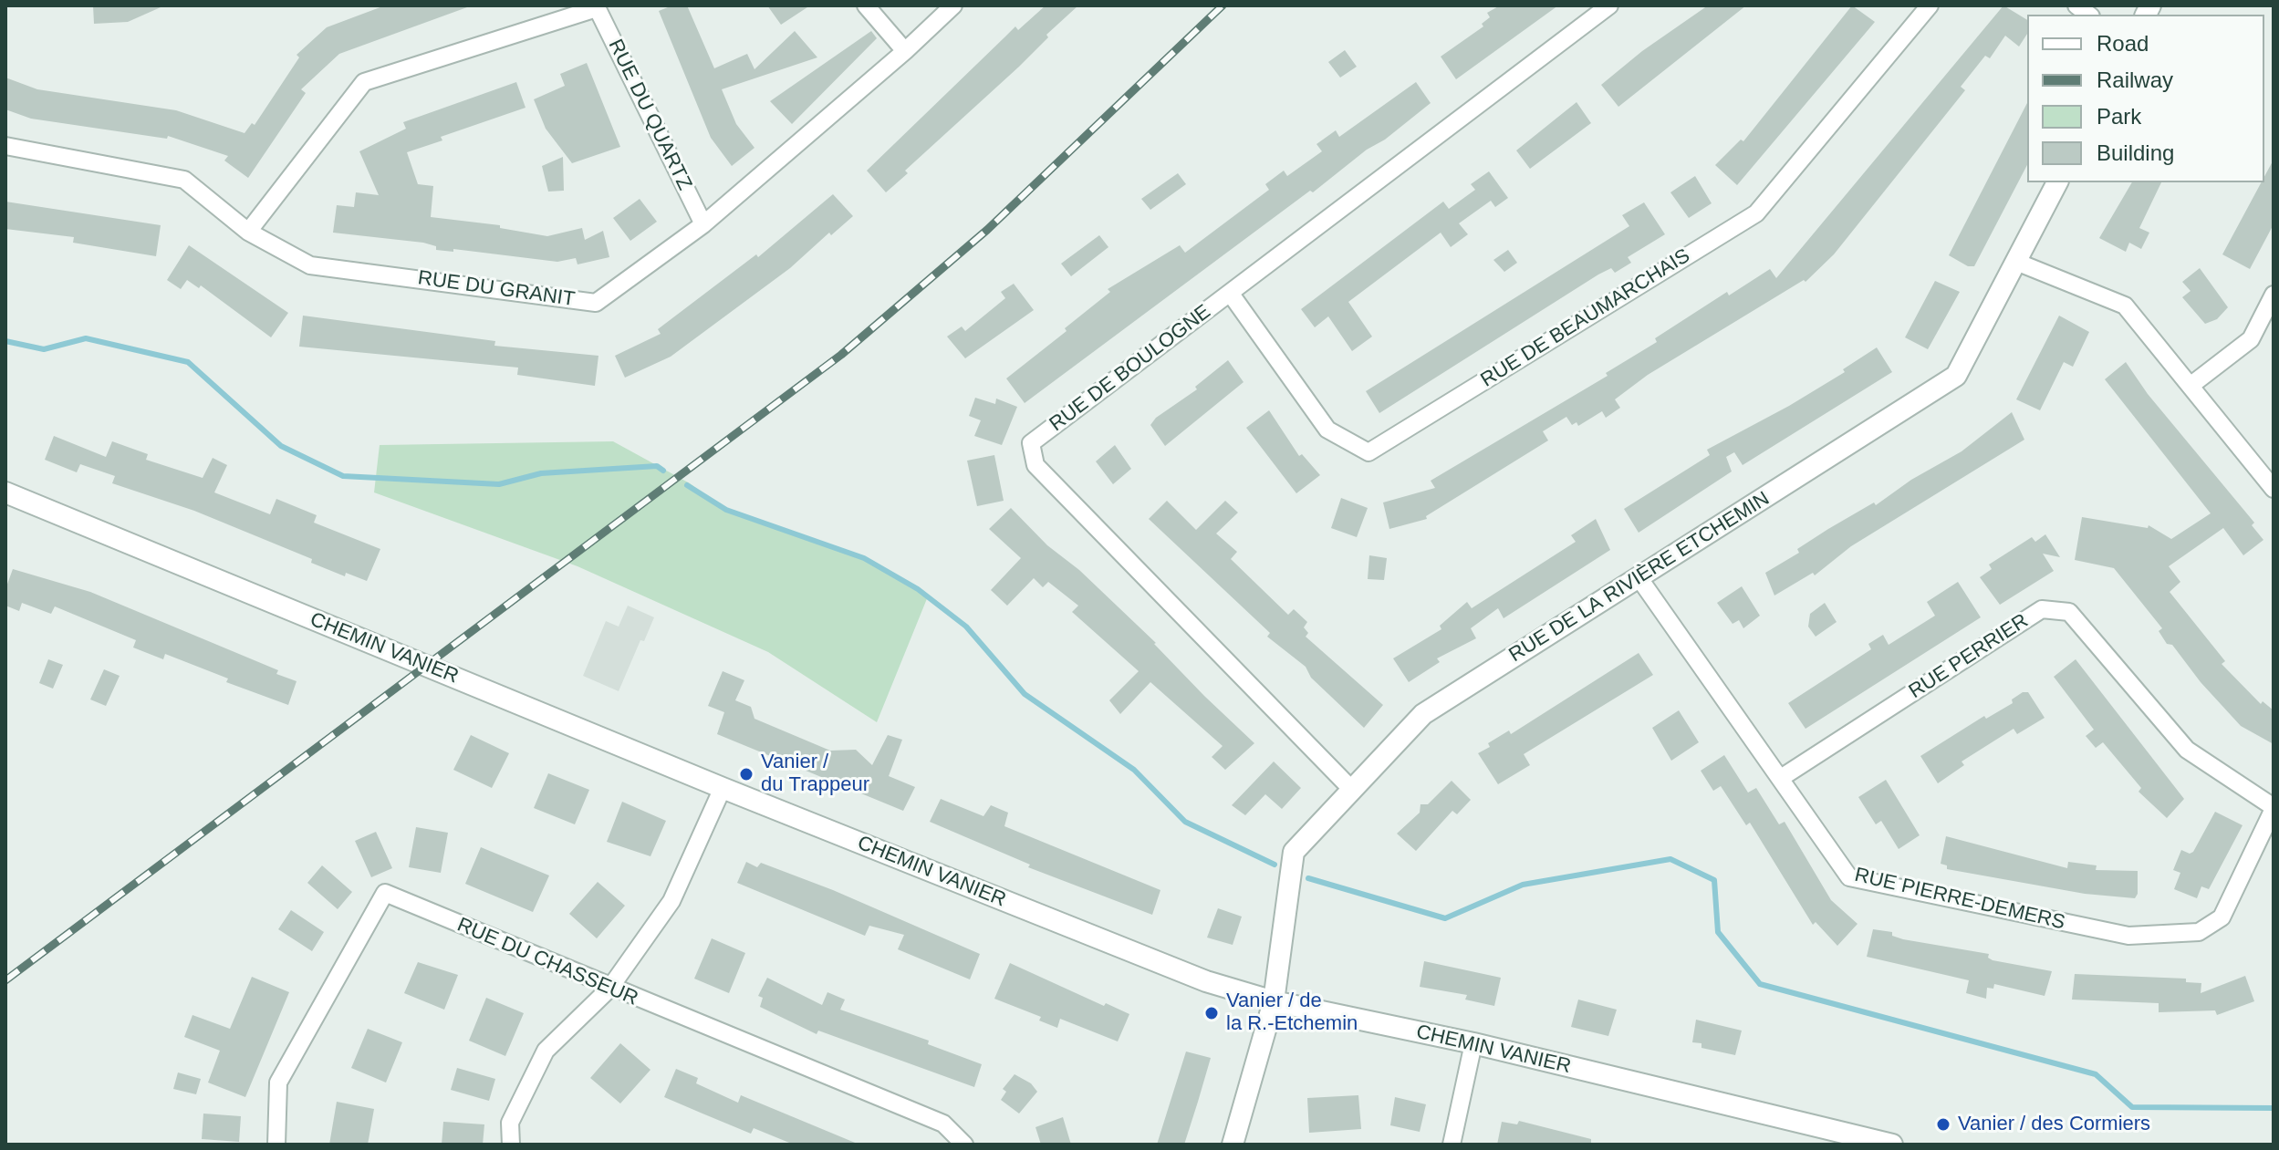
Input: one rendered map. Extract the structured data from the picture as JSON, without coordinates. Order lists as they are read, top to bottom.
{
  "streets": {
    "street": [
      "RUE DU QUARTZ",
      "RUE DU GRANIT",
      "RUE DE BEAUMARCHAIS",
      "RUE DE BOULOGNE",
      "RUE DE LA RIVIÈRE ETCHEMIN",
      "CHEMIN VANIER",
      "RUE PERRIER",
      "RUE PIERRE-DEMERS",
      "RUE DU CHASSEUR"
    ]
  },
  "crossings": [
    ["RUE DU QUARTZ", "RUE DU GRANIT"],
    ["RUE DE BEAUMARCHAIS", "RUE DE BOULOGNE"],
    ["RUE DE BOULOGNE", "RUE DE LA RIVIÈRE ETCHEMIN"],
    ["RUE DE LA RIVIÈRE ETCHEMIN", "CHEMIN VANIER"],
    ["RUE DE LA RIVIÈRE ETCHEMIN", "RUE PIERRE-DEMERS"],
    ["RUE PERRIER", "RUE PIERRE-DEMERS"]
  ],
  "places": ["Vanier / du Trappeur", "Vanier / de la R.-Etchemin", "Vanier / des Cormiers"],
  "legend": [
    "Road",
    "Railway",
    "Park",
    "Building"
  ]
}
